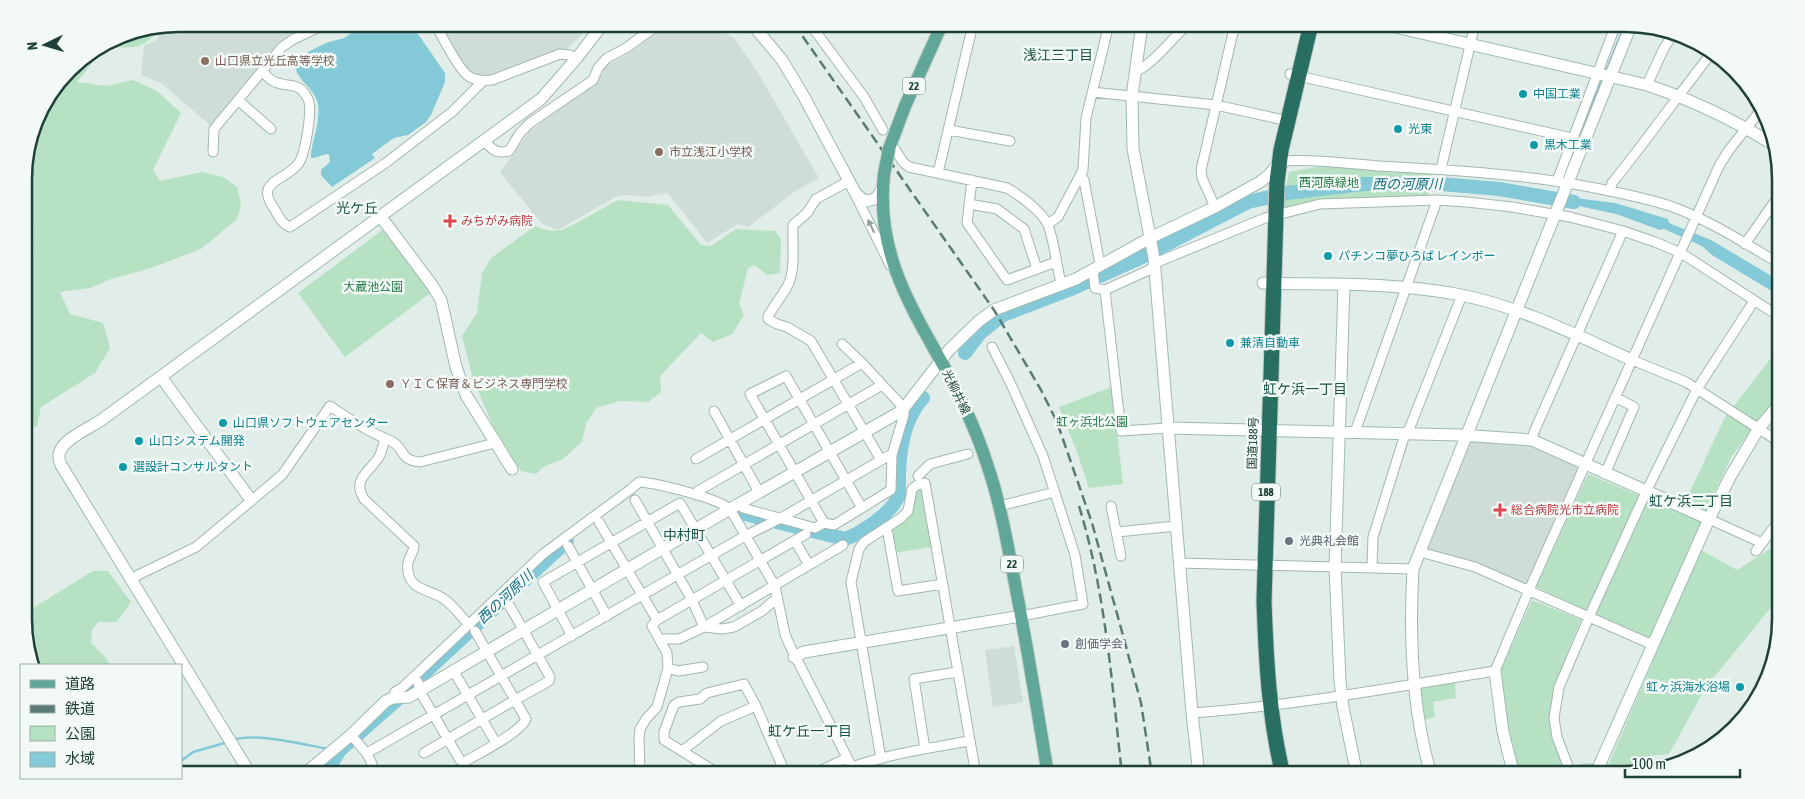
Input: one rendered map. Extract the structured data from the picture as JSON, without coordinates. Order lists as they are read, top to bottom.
{
  "streets": {
    "highway": ["国道188号", "188"],
    "main road": ["22", "光柳井線"]
  },
  "districts": [
    "浅江三丁目",
    "光ケ丘",
    "虹ケ浜一丁目",
    "虹ケ浜二丁目",
    "中村町",
    "虹ケ丘一丁目"
  ],
  "water": ["西の河原川"],
  "parks": ["西河原緑地", "大蔵池公園", "虹ヶ浜北公園"],
  "places": {
    "other": [
      "山口県立光丘高等学校",
      "中国工業",
      "光東",
      "黒木工業",
      "市立浅江小学校",
      "パチンコ夢ひろば レインボー",
      "兼清自動車",
      "ＹＩＣ保育＆ビジネス専門学校",
      "山口県ソフトウェアセンター",
      "山口システム開発",
      "選設計コンサルタント",
      "光典礼会館",
      "創価学会",
      "虹ヶ浜海水浴場"
    ],
    "health": ["みちがみ病院", "総合病院光市立病院"]
  },
  "legend": [
    "道路",
    "鉄道",
    "公園",
    "水域"
  ],
  "scale_bar": "100 m",
  "north": "left"
}
